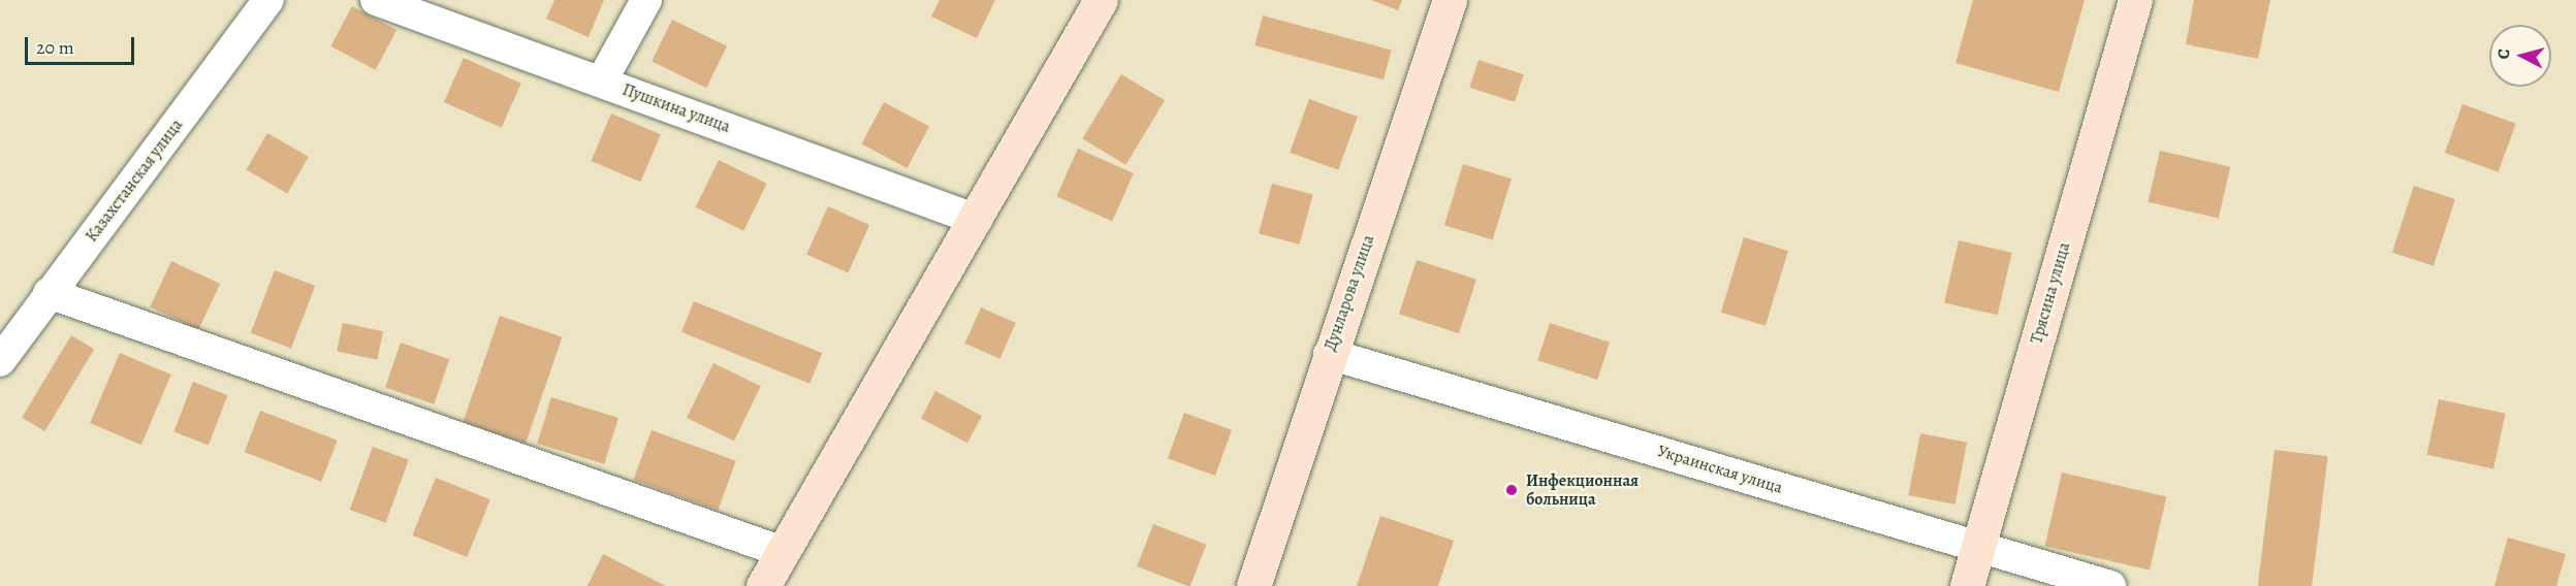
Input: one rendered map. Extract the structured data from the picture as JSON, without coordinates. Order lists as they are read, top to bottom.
{
  "streets": {
    "main road": ["Дунларова улица", "Трясина улица"],
    "street": ["Пушкина улица", "Казахстанская улица", "Украинская улица"]
  },
  "crossings": [
    ["Дунларова улица", "Украинская улица"],
    ["Трясина улица", "Украинская улица"]
  ],
  "places": ["Инфекционная больница"],
  "scale_bar": "20 m",
  "north": "left"
}
